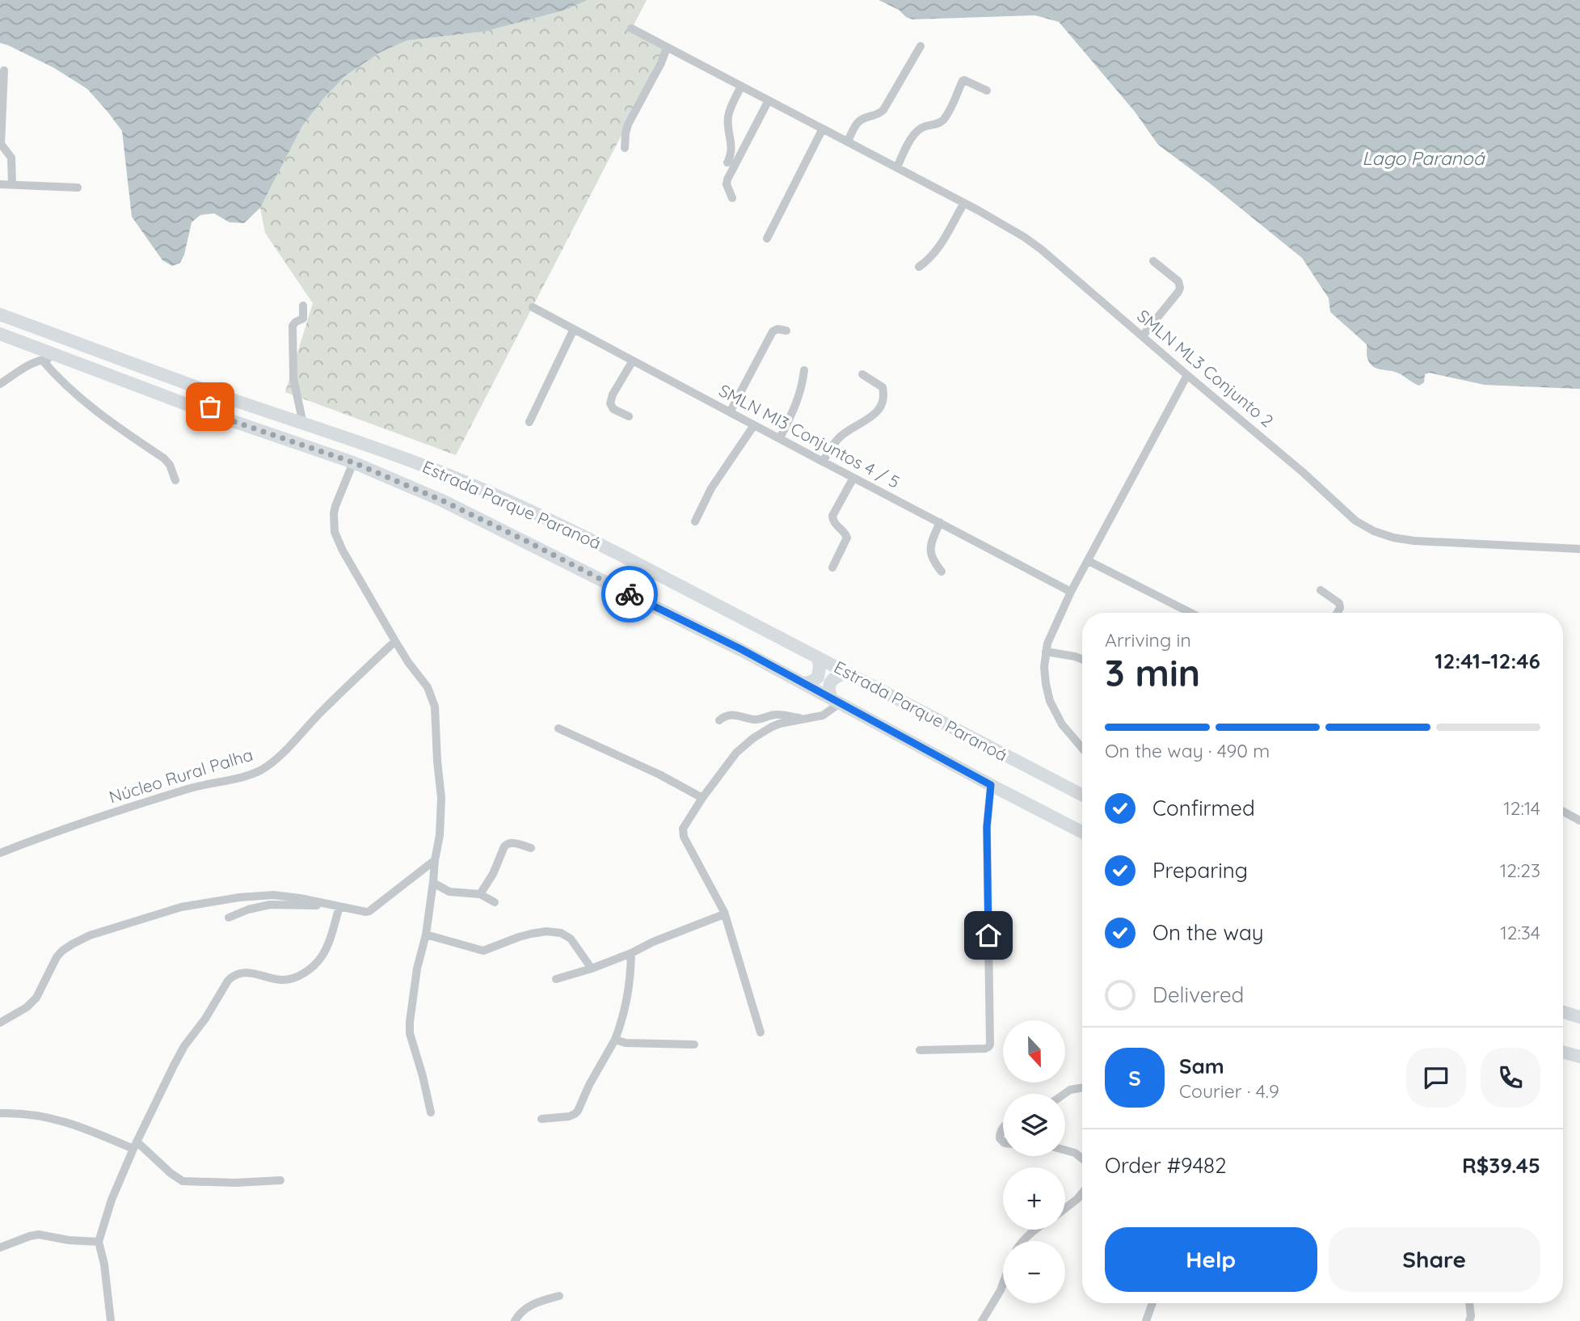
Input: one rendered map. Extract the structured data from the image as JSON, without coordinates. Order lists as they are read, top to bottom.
{
  "streets": {
    "main road": ["Estrada Parque Paranoá"],
    "street": ["SMLN ML3 Conjunto 2", "SMLN MI3 Conjuntos 4 / 5", "Núcleo Rural Palha"]
  },
  "water": ["Lago Paranoá"],
  "north": "bottom",
  "page": {
    "heading": ["3 min", "Arriving in", "12:41–12:46"],
    "panel": [
      "Sam",
      "Courier · 4.9",
      "Order #9482",
      "R$39.45"
    ],
    "bar": "On the way · 490 m",
    "list": [
      ["Confirmed", "12:14"],
      ["Preparing", "12:23"],
      ["On the way", "12:34"],
      "Delivered"
    ],
    "map_buttons": ["+", "−"],
    "round": "S",
    "buttons": ["Help", "Share"]
  }
}
